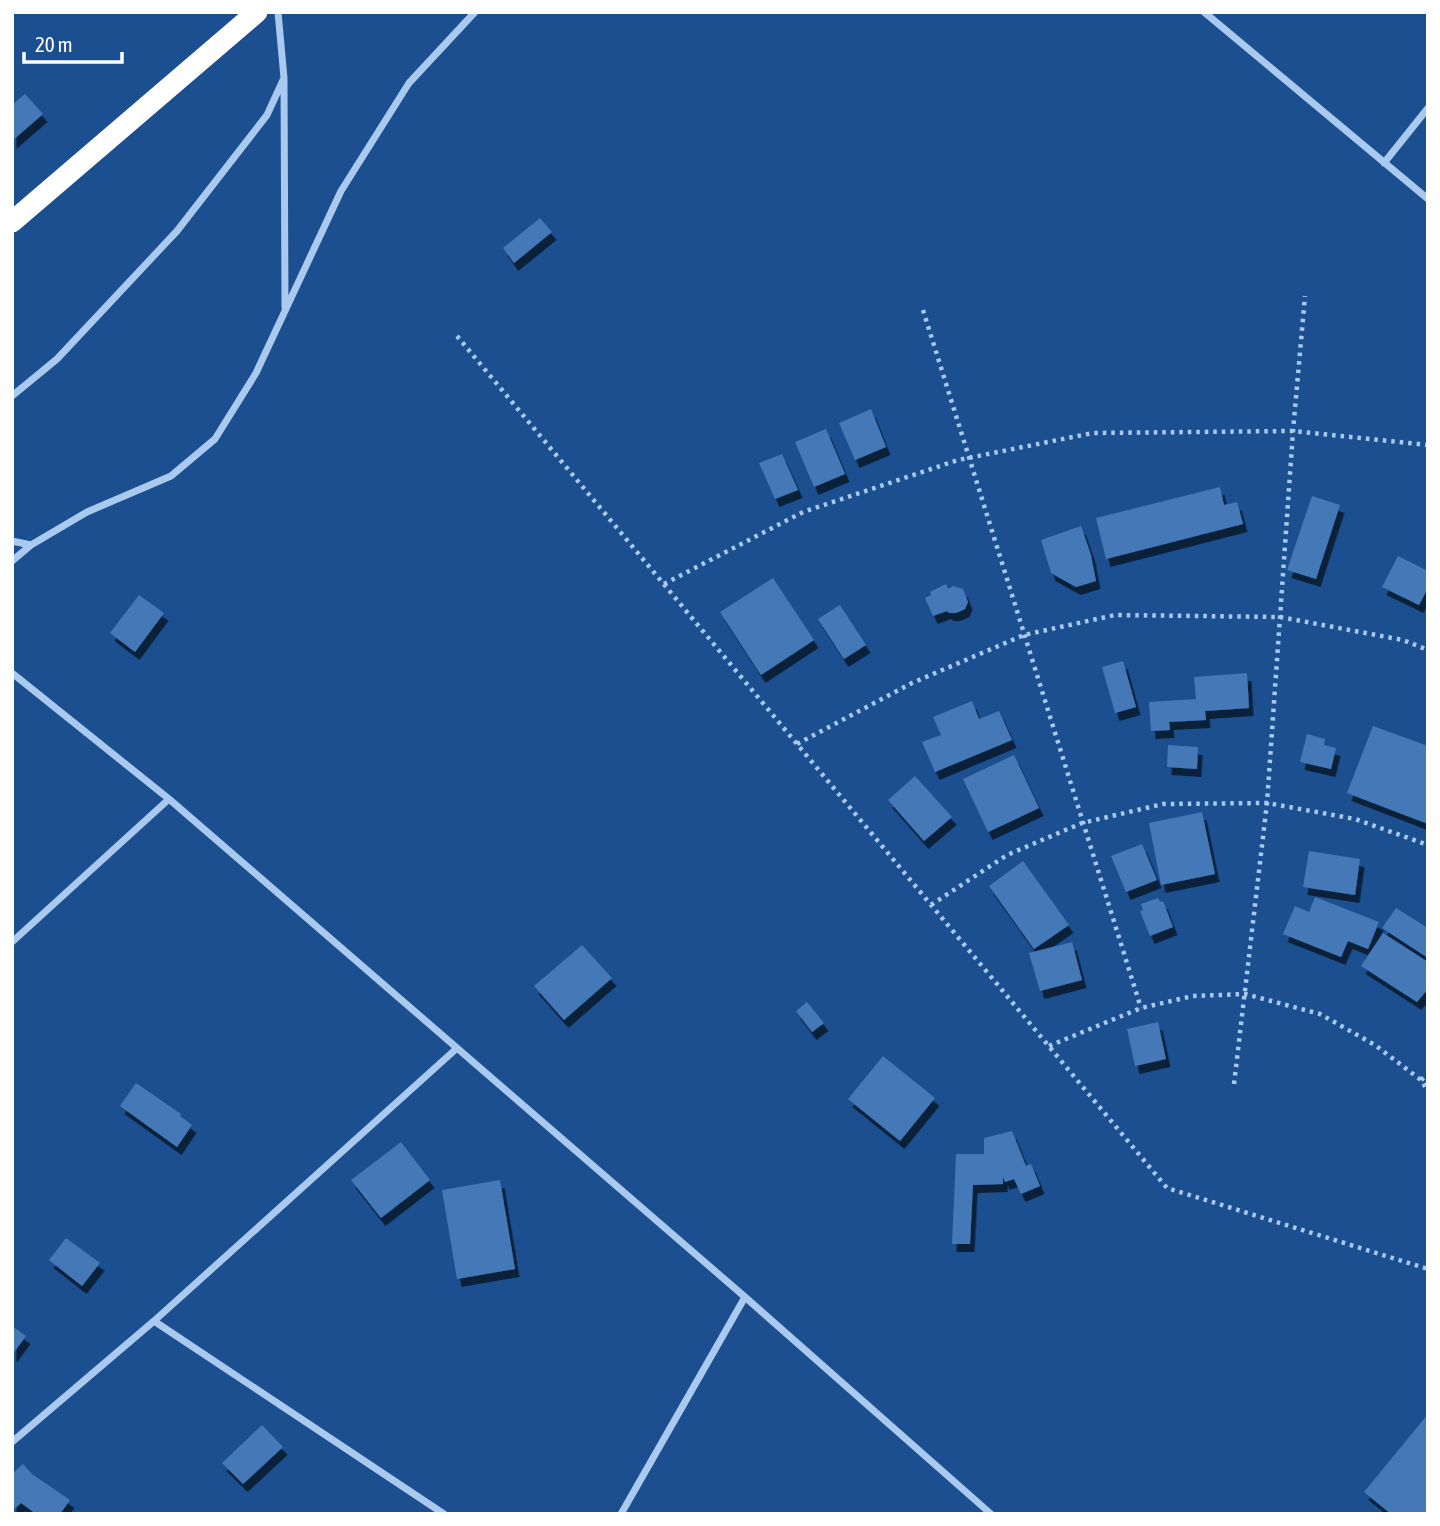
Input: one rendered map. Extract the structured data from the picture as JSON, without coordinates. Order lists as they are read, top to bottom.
{
  "scale_bar": "20 m"
}
